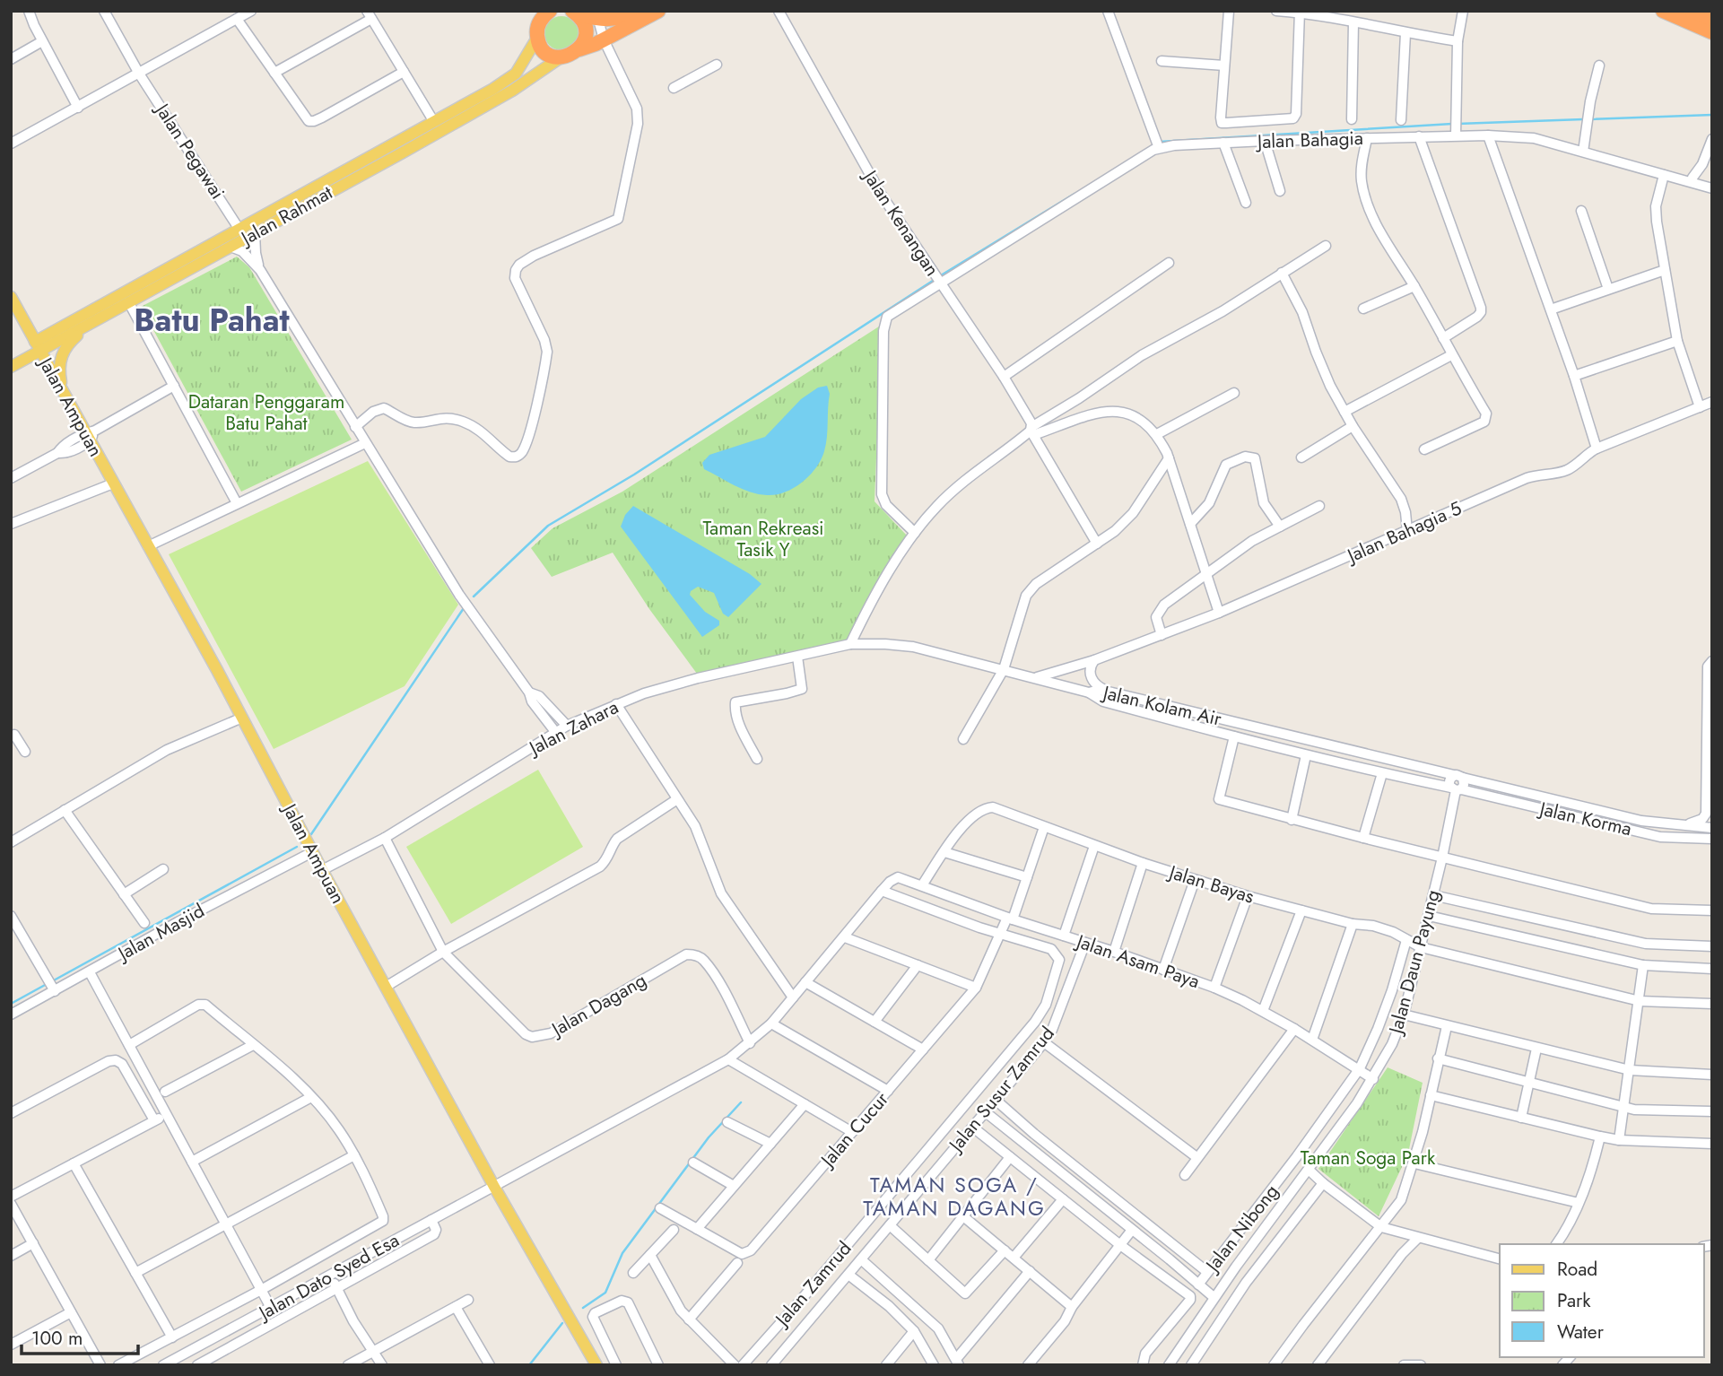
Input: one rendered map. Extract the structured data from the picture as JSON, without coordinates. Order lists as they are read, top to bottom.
{
  "streets": {
    "main road": ["Jalan Rahmat", "Jalan Ampuan"],
    "street": [
      "Jalan Bahagia",
      "Jalan Pegawai",
      "Jalan Kenangan",
      "Jalan Bahagia 5",
      "Jalan Kolam Air",
      "Jalan Zahara",
      "Jalan Korma",
      "Jalan Bayas",
      "Jalan Masjid",
      "Jalan Asam Paya",
      "Jalan Daun Payung",
      "Jalan Dagang",
      "Jalan Susur Zamrud",
      "Jalan Cucur",
      "Jalan Nibong",
      "Jalan Dato Syed Esa",
      "Jalan Zamrud"
    ]
  },
  "crossings": [
    ["Jalan Bahagia", "Jalan Kenangan"],
    ["Jalan Pegawai", "Jalan Rahmat"],
    ["Jalan Rahmat", "Jalan Ampuan"],
    ["Jalan Ampuan", "Jalan Zahara"],
    ["Jalan Ampuan", "Jalan Masjid"],
    ["Jalan Ampuan", "Jalan Dato Syed Esa"],
    ["Jalan Bahagia 5", "Jalan Zahara"],
    ["Jalan Kolam Air", "Jalan Zahara"],
    ["Jalan Kolam Air", "Jalan Korma"],
    ["Jalan Kolam Air", "Jalan Daun Payung"],
    ["Jalan Zahara", "Jalan Dagang"],
    ["Jalan Korma", "Jalan Daun Payung"],
    ["Jalan Bayas", "Jalan Daun Payung"],
    ["Jalan Bayas", "Jalan Cucur"],
    ["Jalan Bayas", "Jalan Nibong"],
    ["Jalan Asam Paya", "Jalan Daun Payung"],
    ["Jalan Asam Paya", "Jalan Susur Zamrud"],
    ["Jalan Asam Paya", "Jalan Cucur"],
    ["Jalan Asam Paya", "Jalan Nibong"],
    ["Jalan Cucur", "Jalan Zamrud"]
  ],
  "districts": ["Batu Pahat", "TAMAN SOGA / TAMAN DAGANG"],
  "parks": ["Dataran Penggaram Batu Pahat", "Taman Rekreasi Tasik Y", "Taman Soga Park"],
  "legend": ["Road", "Park", "Water"],
  "scale_bar": "100 m"
}
